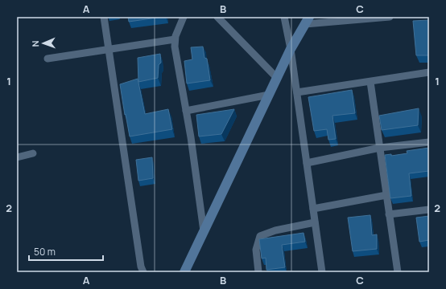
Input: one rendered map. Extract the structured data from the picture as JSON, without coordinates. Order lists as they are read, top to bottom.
{
  "scale_bar": "50 m",
  "north": "left",
  "grid": {
    "columns": ["A", "B", "C"],
    "rows": ["1", "2"]
  }
}
